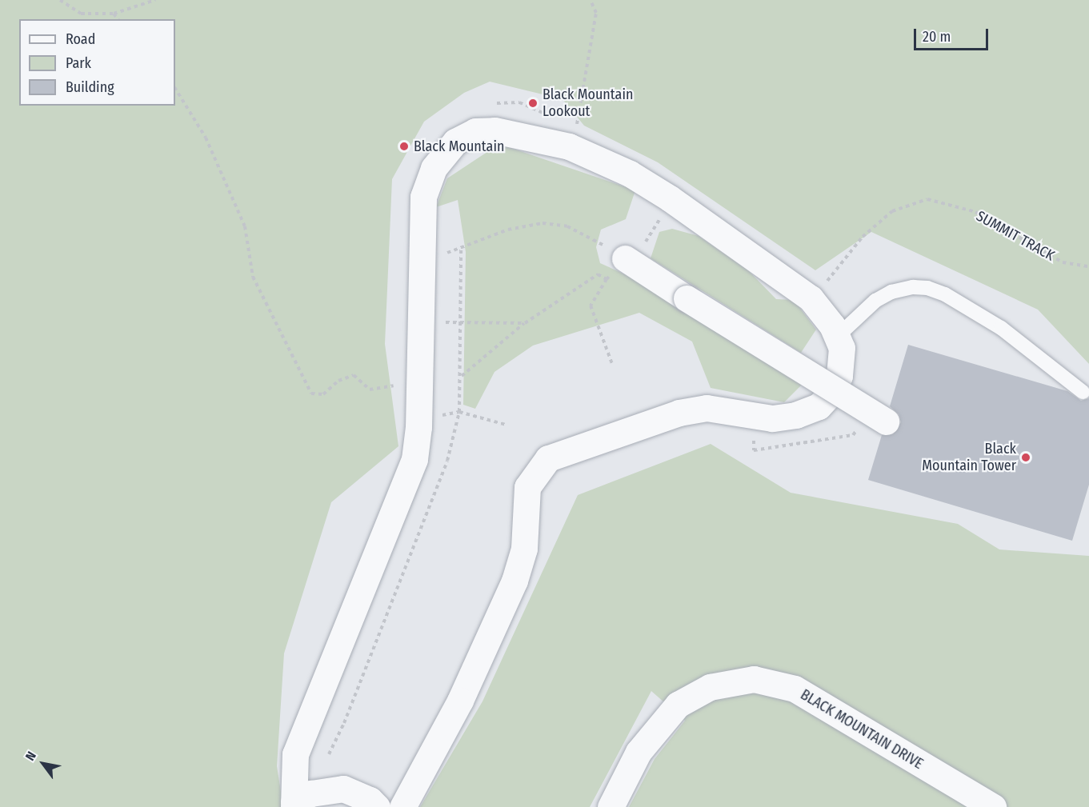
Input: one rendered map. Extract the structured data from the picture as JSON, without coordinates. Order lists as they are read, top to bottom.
{
  "streets": {
    "street": ["BLACK MOUNTAIN DRIVE"],
    "path": ["SUMMIT TRACK"]
  },
  "places": ["Black Mountain Lookout", "Black Mountain", "Black Mountain Tower"],
  "legend": ["Road", "Park", "Building"],
  "scale_bar": "20 m",
  "north": "top left"
}
